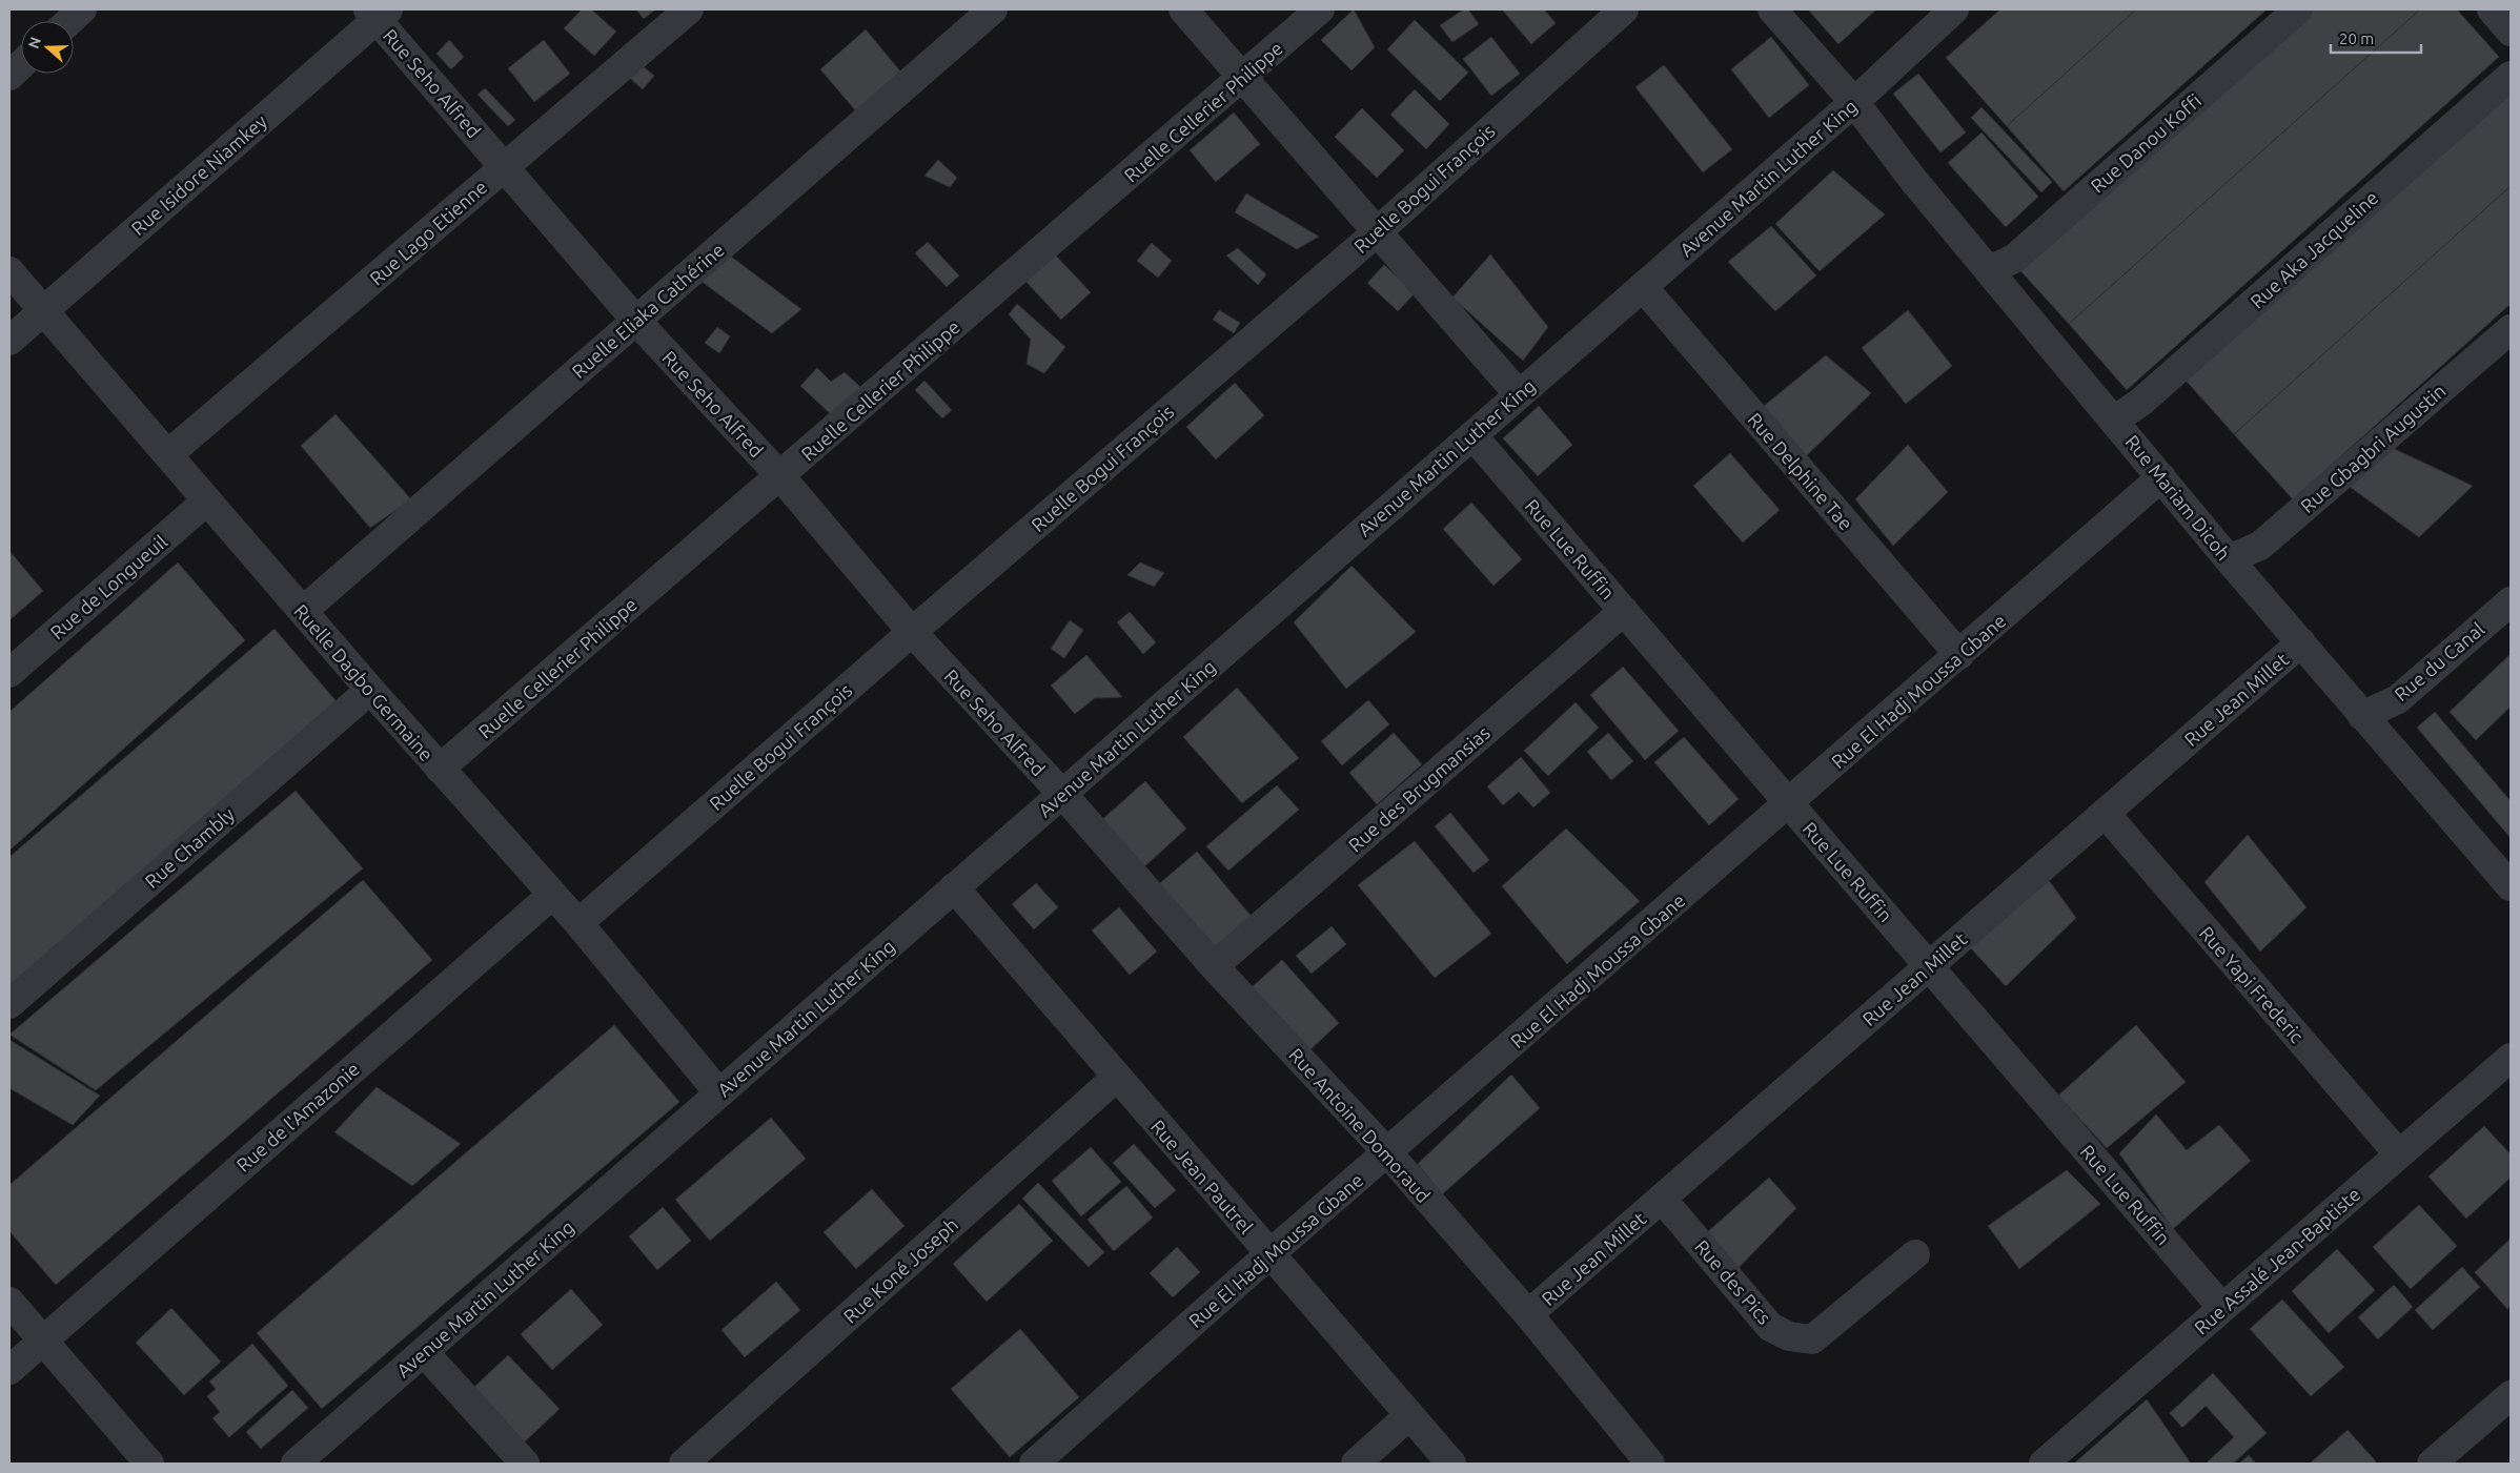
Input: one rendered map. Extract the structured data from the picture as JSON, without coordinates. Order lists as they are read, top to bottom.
{
  "streets": {
    "street": [
      "Rue Seho Alfred",
      "Ruelle Cellerier Philippe",
      "Rue Danou Koffi",
      "Rue Isidore Niamkey",
      "Avenue Martin Luther King",
      "Ruelle Bogui François",
      "Rue Lago Etienne",
      "Rue Aka Jacqueline",
      "Ruelle Eliaka Cathérine",
      "Rue Gbagbri Augustin",
      "Rue Delphine Tae",
      "Rue Mariam Dicoh",
      "Rue Lue Ruffin",
      "Rue de Longueuil",
      "Rue du Canal",
      "Ruelle Dagbo Germaine",
      "Rue El Hadj Moussa Gbane",
      "Rue Jean Millet",
      "Rue des Brugmansias",
      "Rue Chambly",
      "Rue Yapi Frederic",
      "Rue de l'Amazonie",
      "Rue Antoine Domoraud",
      "Rue Jean Pautrel",
      "Rue Assalé Jean-Baptiste",
      "Rue Koné Joseph",
      "Rue des Pics"
    ]
  },
  "crossings": [
    ["Rue Seho Alfred", "Ruelle Cellerier Philippe"],
    ["Rue Seho Alfred", "Rue Isidore Niamkey"],
    ["Rue Seho Alfred", "Avenue Martin Luther King"],
    ["Rue Seho Alfred", "Ruelle Bogui François"],
    ["Rue Seho Alfred", "Rue Lago Etienne"],
    ["Rue Seho Alfred", "Ruelle Eliaka Cathérine"],
    ["Rue Seho Alfred", "Rue Antoine Domoraud"],
    ["Ruelle Cellerier Philippe", "Ruelle Dagbo Germaine"],
    ["Rue Danou Koffi", "Rue Mariam Dicoh"],
    ["Rue Isidore Niamkey", "Ruelle Dagbo Germaine"],
    ["Avenue Martin Luther King", "Rue Delphine Tae"],
    ["Avenue Martin Luther King", "Rue Mariam Dicoh"],
    ["Avenue Martin Luther King", "Rue Lue Ruffin"],
    ["Avenue Martin Luther King", "Ruelle Dagbo Germaine"],
    ["Avenue Martin Luther King", "Rue Antoine Domoraud"],
    ["Avenue Martin Luther King", "Rue Jean Pautrel"],
    ["Ruelle Bogui François", "Ruelle Dagbo Germaine"],
    ["Rue Lago Etienne", "Ruelle Dagbo Germaine"],
    ["Rue Aka Jacqueline", "Rue Mariam Dicoh"],
    ["Ruelle Eliaka Cathérine", "Ruelle Dagbo Germaine"],
    ["Rue Gbagbri Augustin", "Rue Mariam Dicoh"],
    ["Rue Delphine Tae", "Rue El Hadj Moussa Gbane"],
    ["Rue Mariam Dicoh", "Rue du Canal"],
    ["Rue Mariam Dicoh", "Rue El Hadj Moussa Gbane"],
    ["Rue Mariam Dicoh", "Rue Jean Millet"],
    ["Rue Lue Ruffin", "Rue El Hadj Moussa Gbane"],
    ["Rue Lue Ruffin", "Rue Jean Millet"],
    ["Rue Lue Ruffin", "Rue des Brugmansias"],
    ["Rue Lue Ruffin", "Rue Assalé Jean-Baptiste"],
    ["Rue de Longueuil", "Ruelle Dagbo Germaine"],
    ["Ruelle Dagbo Germaine", "Rue Chambly"],
    ["Ruelle Dagbo Germaine", "Rue de l'Amazonie"],
    ["Rue El Hadj Moussa Gbane", "Rue Antoine Domoraud"],
    ["Rue El Hadj Moussa Gbane", "Rue Jean Pautrel"],
    ["Rue Jean Millet", "Rue Yapi Frederic"],
    ["Rue Jean Millet", "Rue Antoine Domoraud"],
    ["Rue Jean Millet", "Rue des Pics"],
    ["Rue des Brugmansias", "Rue Antoine Domoraud"],
    ["Rue Yapi Frederic", "Rue Assalé Jean-Baptiste"],
    ["Rue Jean Pautrel", "Rue Koné Joseph"]
  ],
  "scale_bar": "20 m",
  "north": "left"
}
